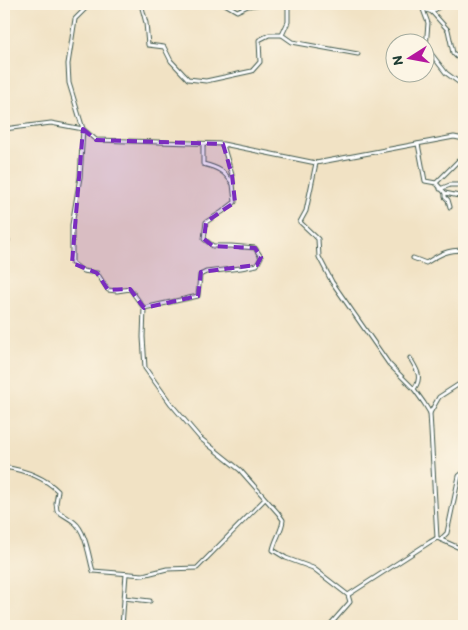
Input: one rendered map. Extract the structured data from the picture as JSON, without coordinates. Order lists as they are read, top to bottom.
{
  "north": "left"
}
